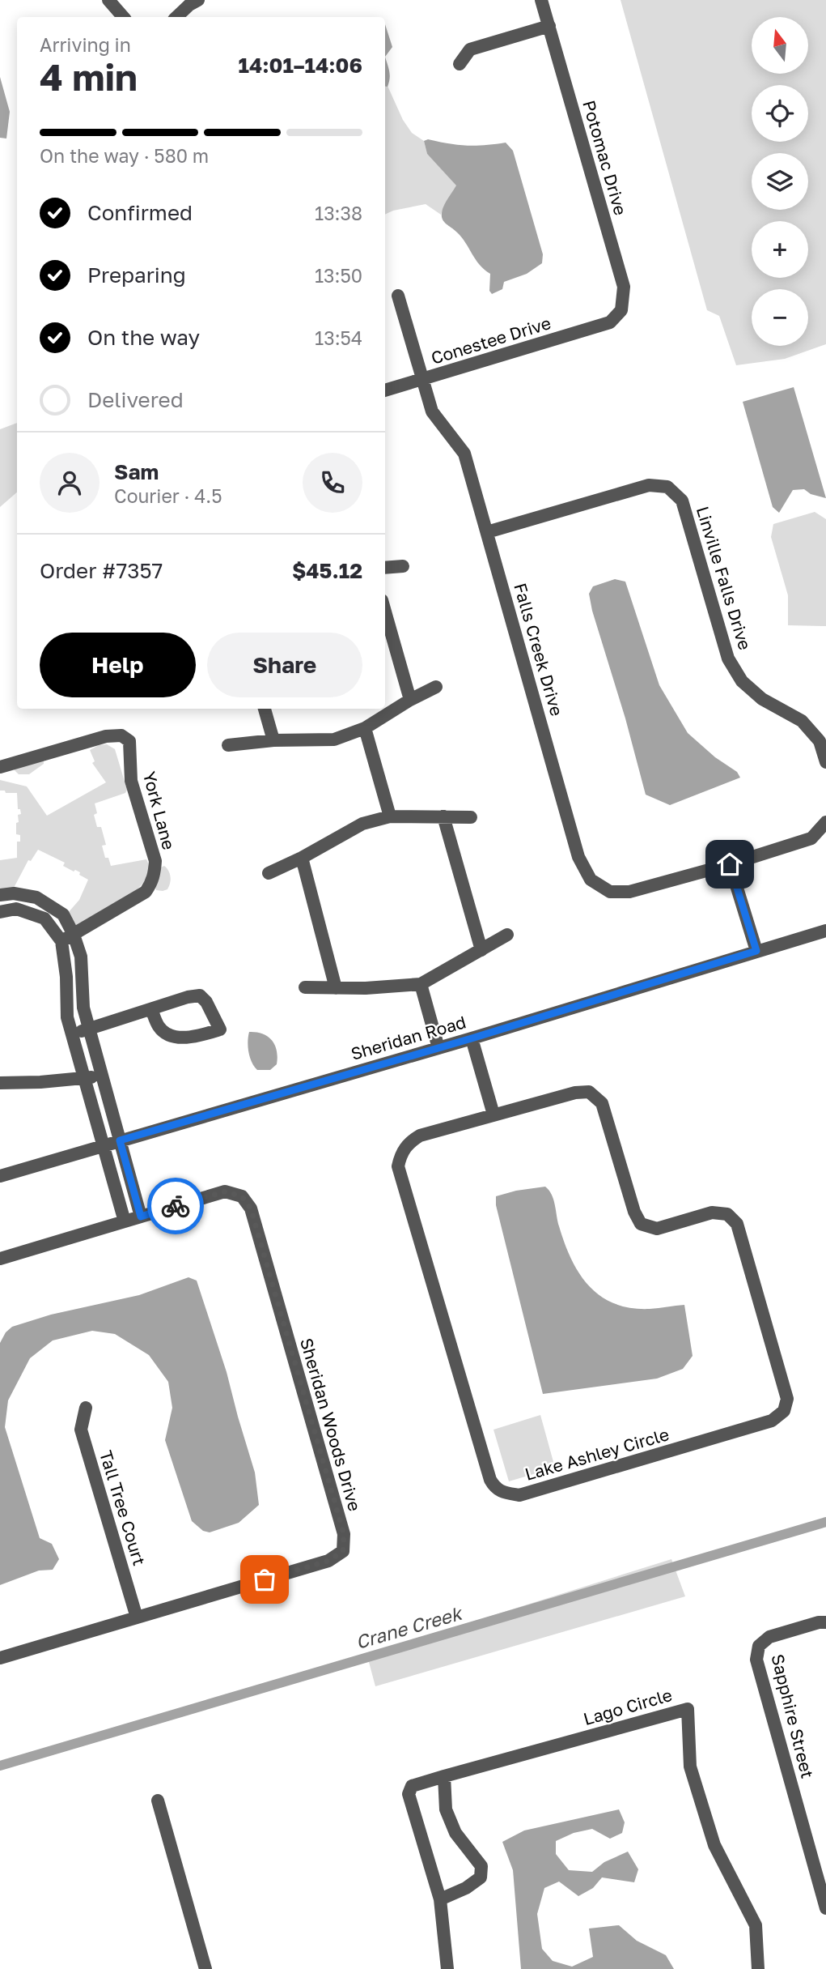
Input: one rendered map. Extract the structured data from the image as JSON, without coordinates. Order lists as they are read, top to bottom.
{
  "streets": {
    "street": [
      "Potomac Drive",
      "Conestee Drive",
      "Linville Falls Drive",
      "Falls Creek Drive",
      "York Lane",
      "Sheridan Road",
      "Sheridan Woods Drive",
      "Lake Ashley Circle",
      "Tall Tree Court",
      "Lago Circle",
      "Sapphire Street"
    ]
  },
  "crossings": [
    ["Potomac Drive", "Conestee Drive"],
    ["Conestee Drive", "Falls Creek Drive"],
    ["Linville Falls Drive", "Falls Creek Drive"],
    ["Sheridan Woods Drive", "Tall Tree Court"]
  ],
  "water": ["Crane Creek"],
  "north": "top",
  "page": {
    "map_buttons": ["+", "−"],
    "heading": ["4 min", "Arriving in", "14:01–14:06"],
    "panel": [
      "Sam",
      "Courier · 4.5",
      "Order #7357",
      "$45.12"
    ],
    "bar": "On the way · 580 m",
    "list": [
      ["Confirmed", "13:38"],
      ["Preparing", "13:50"],
      ["On the way", "13:54"],
      "Delivered"
    ],
    "buttons": ["Help", "Share"]
  }
}
